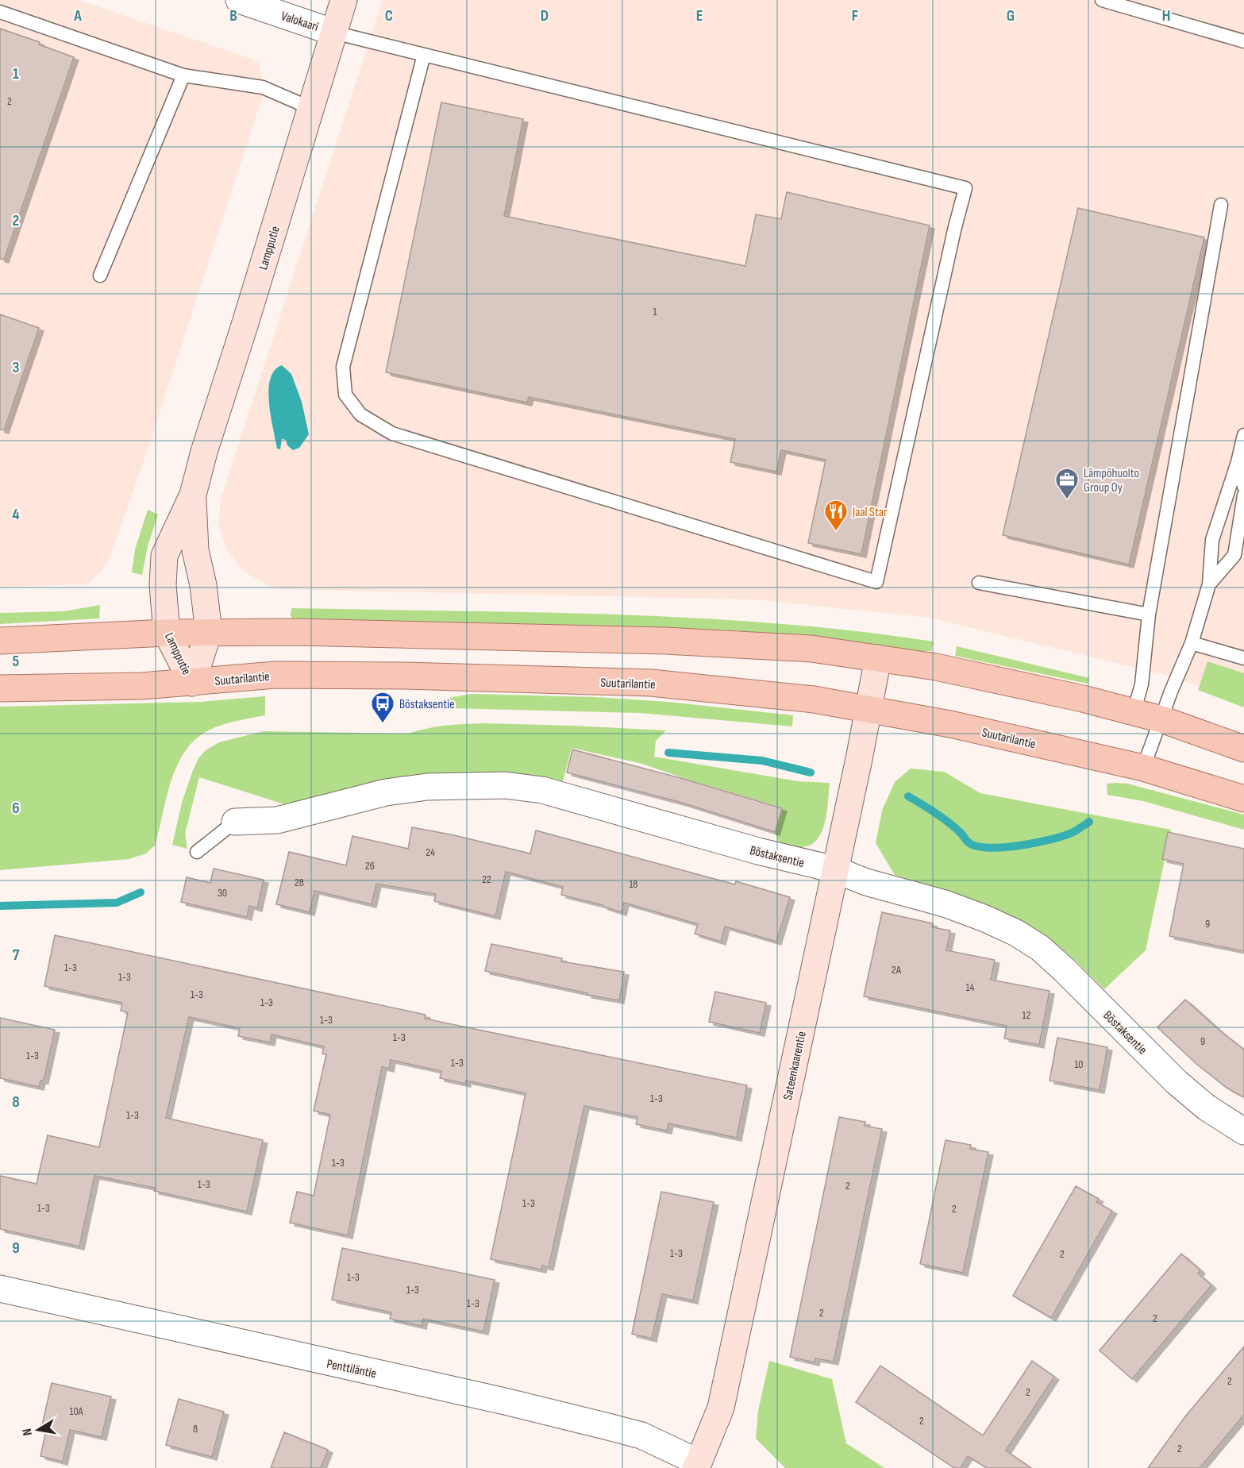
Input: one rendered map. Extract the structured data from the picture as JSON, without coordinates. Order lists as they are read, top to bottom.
{
  "streets": {
    "main road": ["Suutarilantie"],
    "street": [
      "Valokaari",
      "Lampputie",
      "Böstaksentie",
      "Sateenkaarentie",
      "Penttiläntie"
    ]
  },
  "crossings": [
    ["Valokaari", "Lampputie"],
    ["Lampputie", "Suutarilantie"],
    ["Suutarilantie", "Sateenkaarentie"],
    ["Böstaksentie", "Sateenkaarentie"],
    ["Sateenkaarentie", "Penttiläntie"]
  ],
  "places": {
    "office": ["Lämpöhuolto Group Oy"],
    "restaurant": ["Jaal Star"],
    "bus stop": ["Böstaksentie"]
  },
  "house_numbers": [
    "2",
    "1",
    "24",
    "26",
    "22",
    "28",
    "18",
    "30",
    "9",
    "1-3",
    "2A",
    "1-3",
    "14",
    "1-3",
    "1-3",
    "12",
    "1-3",
    "1-3",
    "9",
    "1-3",
    "1-3",
    "10",
    "1-3",
    "1-3",
    "1-3",
    "1-3",
    "2",
    "1-3",
    "1-3",
    "2",
    "1-3",
    "2",
    "1-3",
    "1-3",
    "1-3",
    "2",
    "2",
    "2",
    "2",
    "10A",
    "2",
    "8",
    "2"
  ],
  "north": "left",
  "grid": {
    "columns": [
      "A",
      "B",
      "C",
      "D",
      "E",
      "F",
      "G",
      "H"
    ],
    "rows": [
      "1",
      "2",
      "3",
      "4",
      "5",
      "6",
      "7",
      "8",
      "9"
    ]
  }
}
